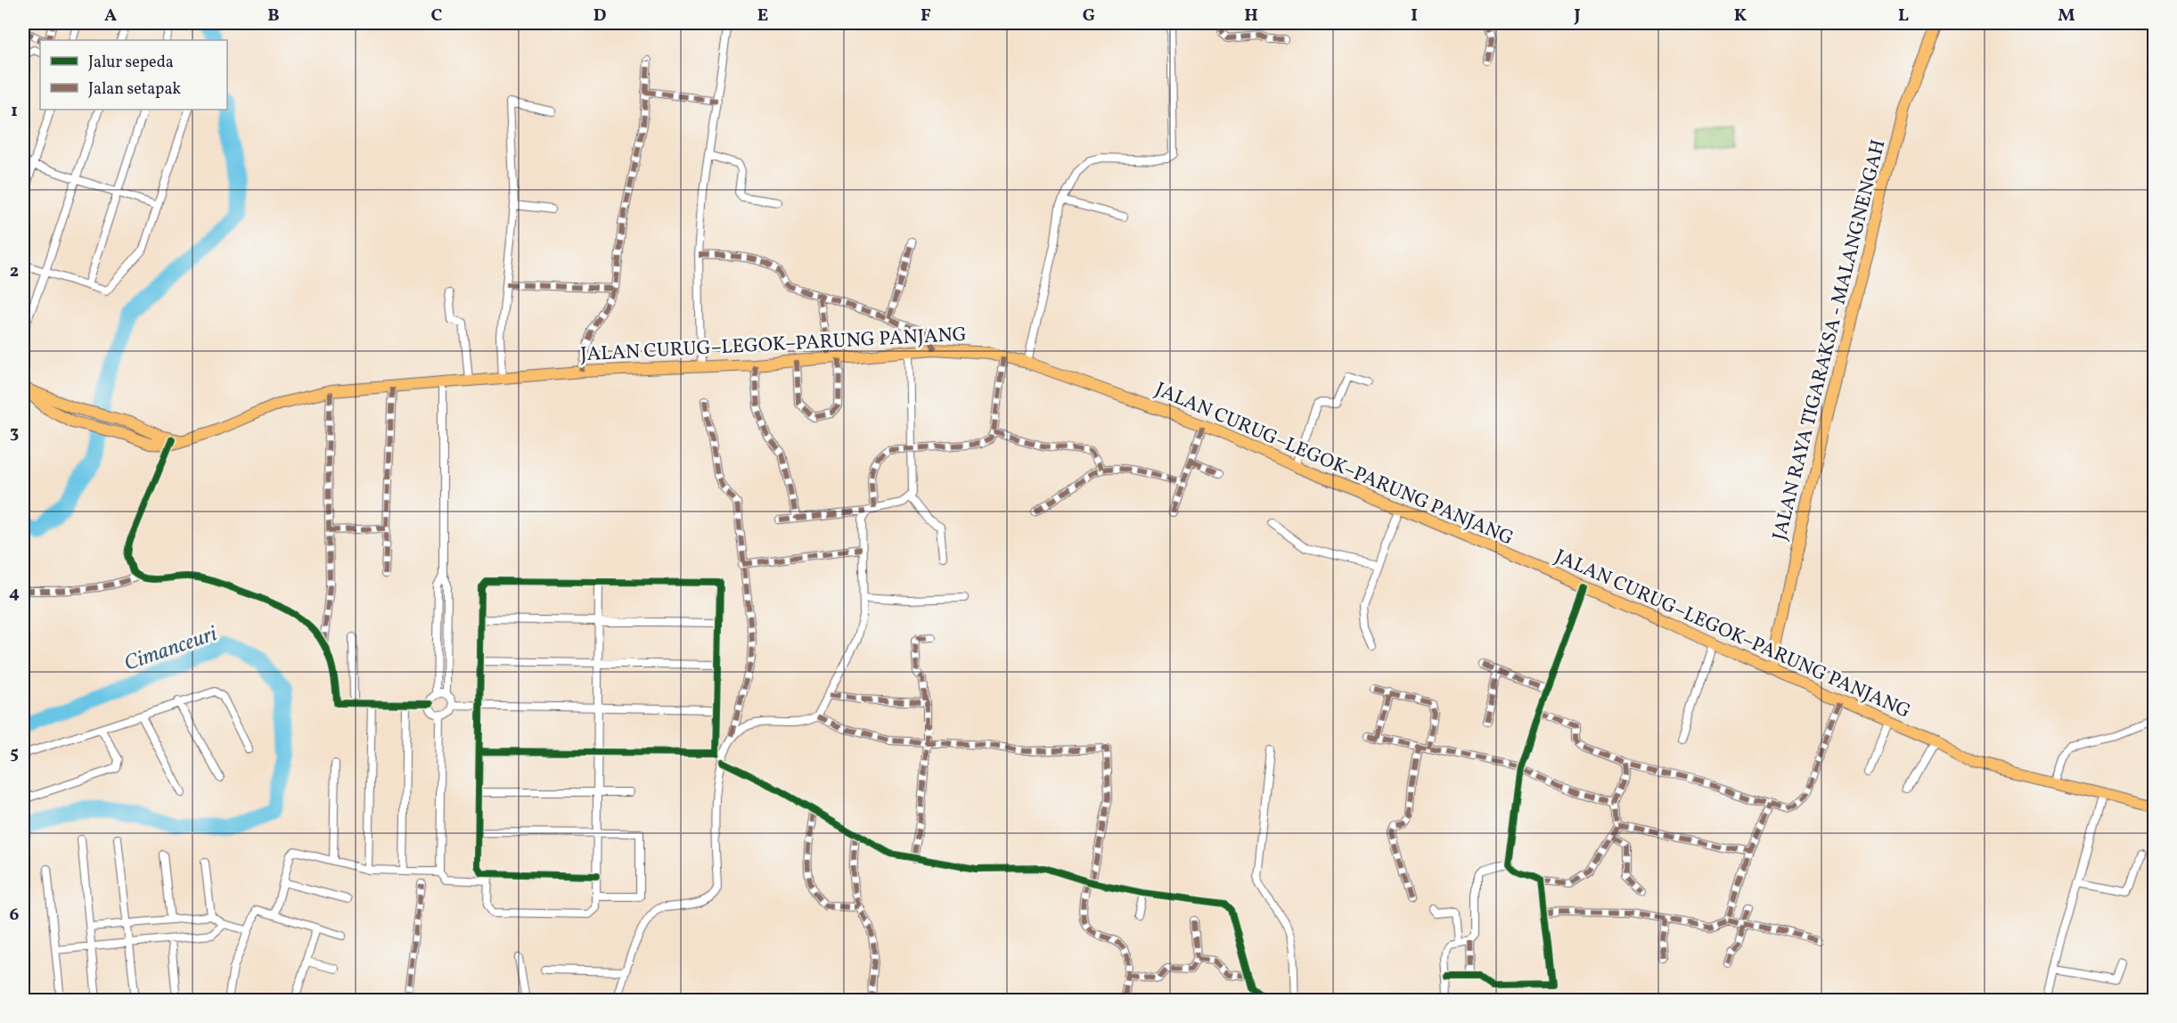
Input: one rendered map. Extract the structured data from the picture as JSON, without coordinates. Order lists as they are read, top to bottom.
{
  "streets": {
    "main road": ["JALAN RAYA TIGARAKSA - MALANGNENGAH", "JALAN CURUG–LEGOK–PARUNG PANJANG"]
  },
  "crossings": [
    ["JALAN RAYA TIGARAKSA - MALANGNENGAH", "JALAN CURUG–LEGOK–PARUNG PANJANG"]
  ],
  "water": ["Cimanceuri"],
  "legend": ["Jalur sepeda", "Jalan setapak"],
  "grid": {
    "columns": [
      "A",
      "B",
      "C",
      "D",
      "E",
      "F",
      "G",
      "H",
      "I",
      "J",
      "K",
      "L",
      "M"
    ],
    "rows": [
      "1",
      "2",
      "3",
      "4",
      "5",
      "6"
    ]
  }
}
